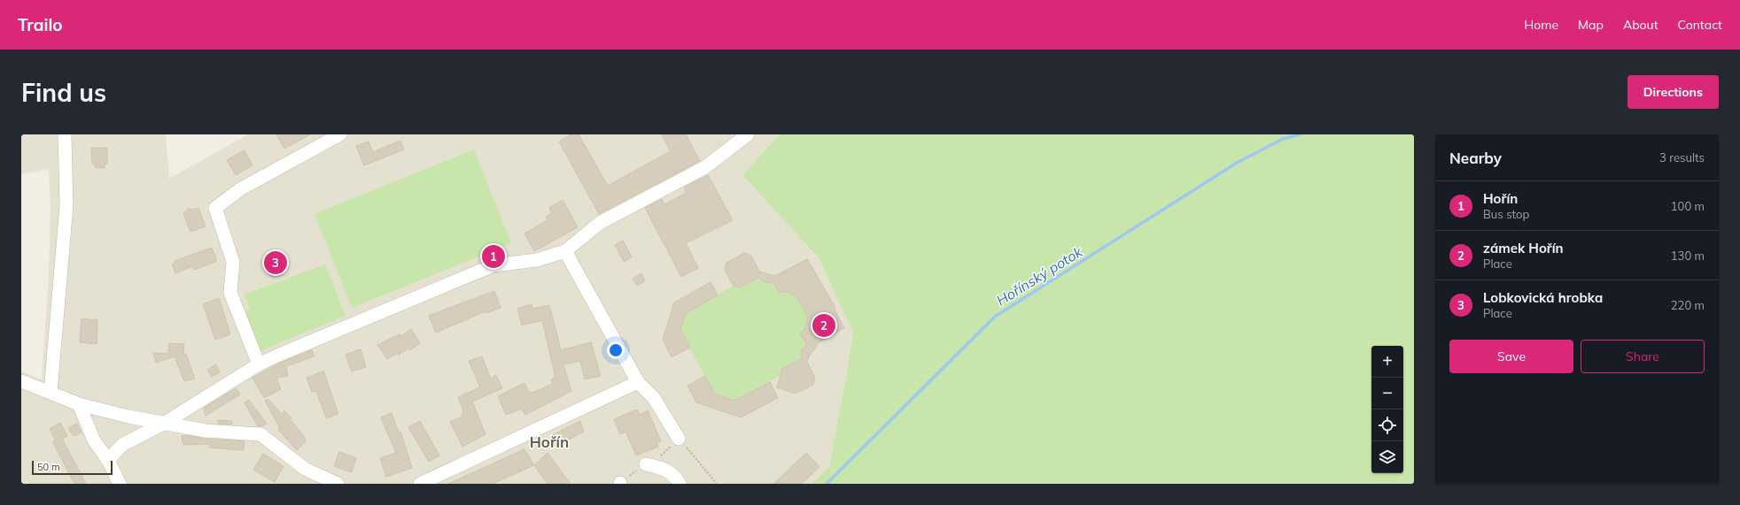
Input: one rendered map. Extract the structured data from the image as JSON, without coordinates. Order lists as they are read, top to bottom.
{
  "districts": ["Hořín"],
  "water": ["Hořínský potok"],
  "scale_bar": "50 m",
  "page": {
    "header": "Trailo",
    "nav": [
      "Home",
      "Map",
      "About",
      "Contact"
    ],
    "buttons": [
      "Directions",
      ["Save", "Share"]
    ],
    "title": "Find us",
    "heading": ["Nearby", "3 results"],
    "list": [
      {
        "mark": "1",
        "name": "Hořín",
        "note": "Bus stop",
        "value": "100 m"
      },
      {
        "mark": "2",
        "name": "zámek Hořín",
        "note": "Place",
        "value": "130 m"
      },
      {
        "mark": "3",
        "name": "Lobkovická hrobka",
        "note": "Place",
        "value": "220 m"
      }
    ],
    "pins": ["1", "3", "2"],
    "map_buttons": ["+", "−"],
    "scale": "50 m"
  }
}
